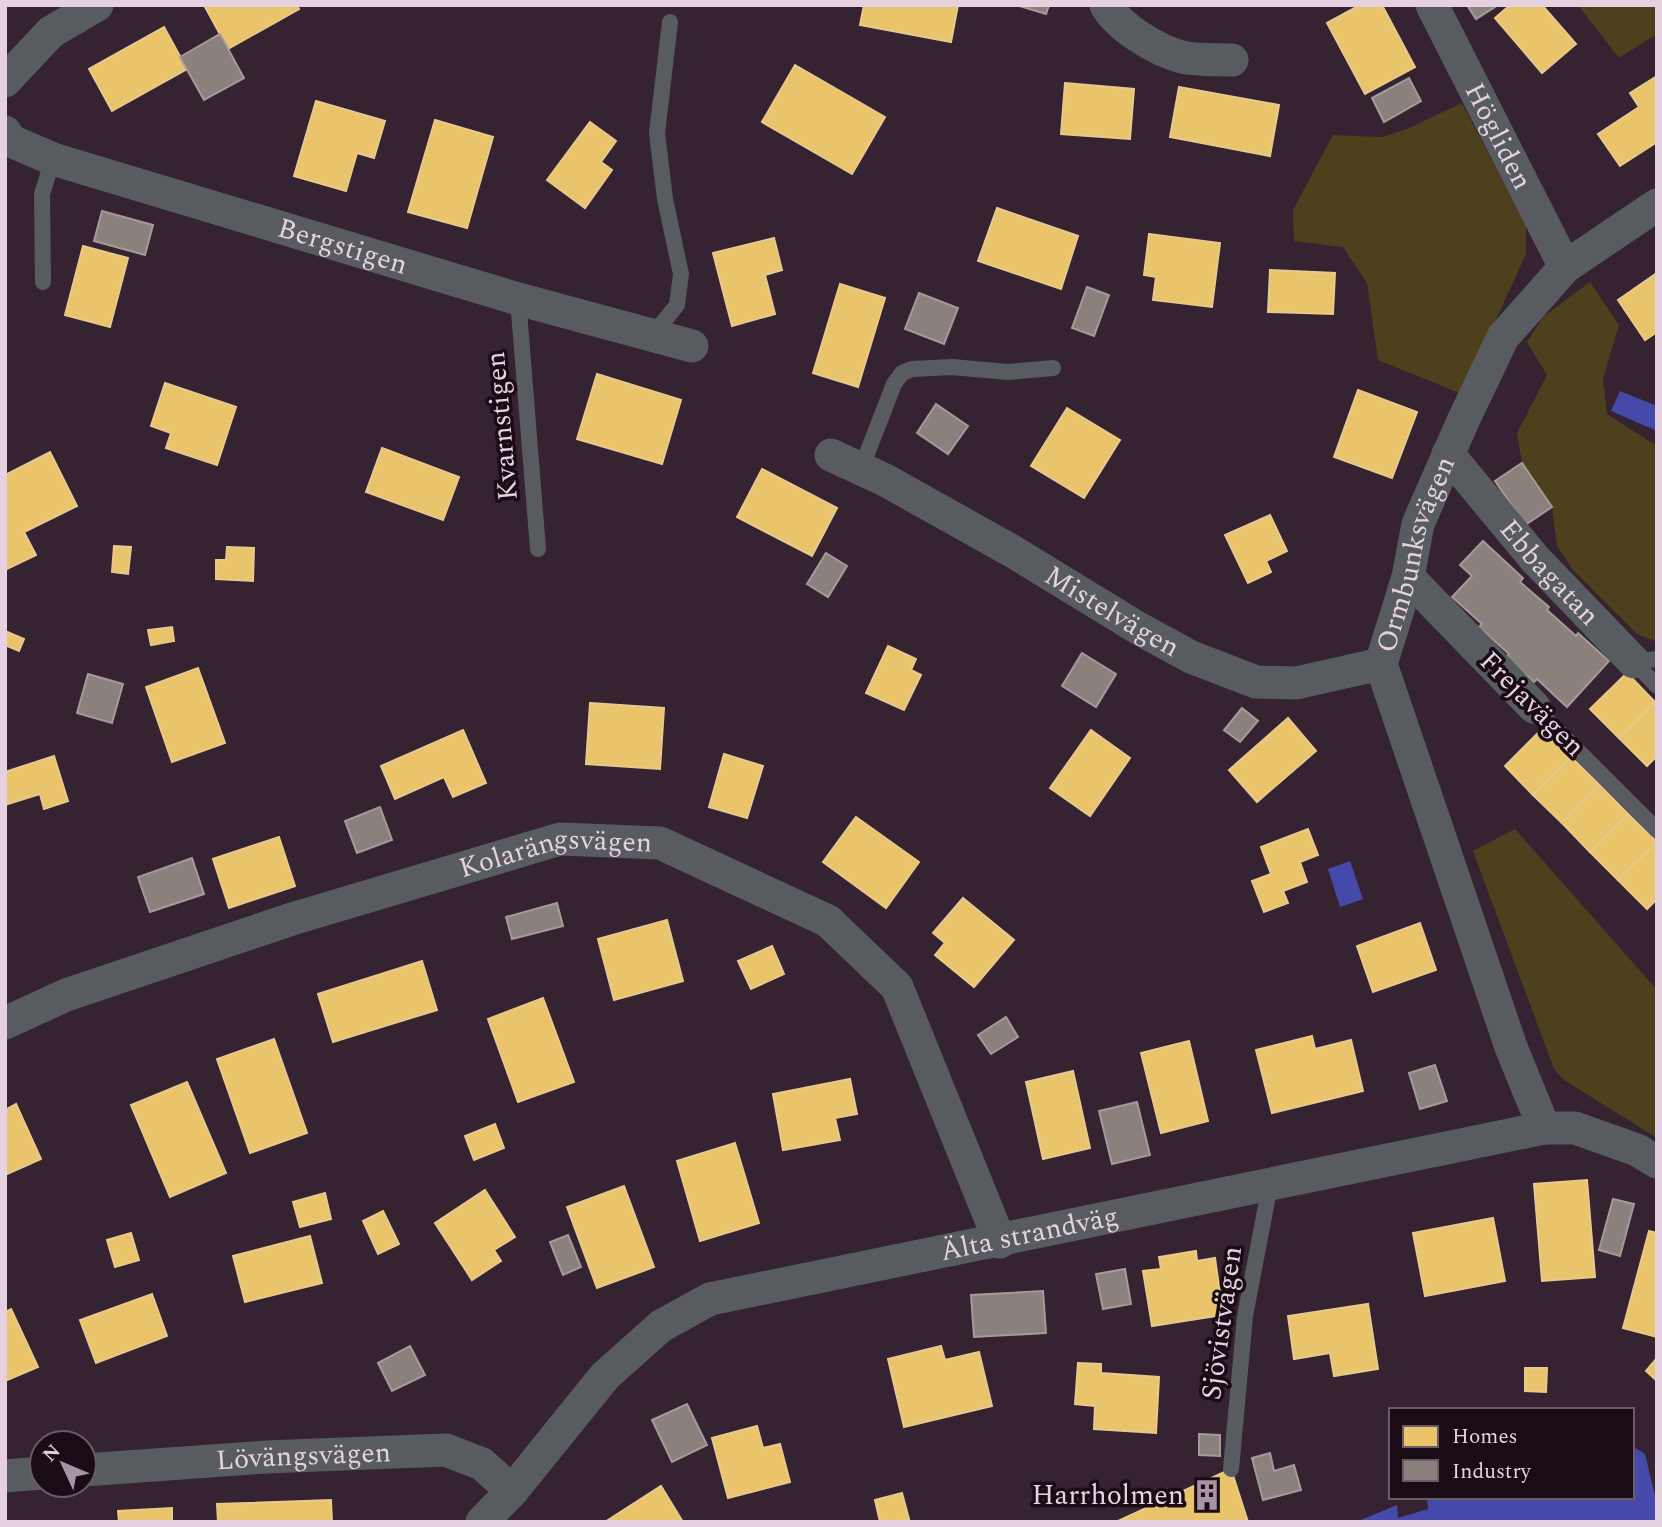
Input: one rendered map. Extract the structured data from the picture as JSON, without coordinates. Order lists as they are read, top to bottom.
{
  "streets": {
    "street": [
      "Högliden",
      "Bergstigen",
      "Ormbunksvägen",
      "Ebbagatan",
      "Mistelvägen",
      "Frejavägen",
      "Kolarängsvägen",
      "Älta strandväg",
      "Lövängsvägen"
    ],
    "lane": ["Kvarnstigen", "Sjövistvägen"]
  },
  "crossings": [
    ["Högliden", "Ormbunksvägen"],
    ["Bergstigen", "Kvarnstigen"],
    ["Ormbunksvägen", "Ebbagatan"],
    ["Ormbunksvägen", "Mistelvägen"],
    ["Ormbunksvägen", "Frejavägen"],
    ["Ormbunksvägen", "Älta strandväg"],
    ["Kolarängsvägen", "Älta strandväg"],
    ["Älta strandväg", "Sjövistvägen"],
    ["Älta strandväg", "Lövängsvägen"]
  ],
  "places": {
    "building": ["Harrholmen"]
  },
  "legend": ["Homes", "Industry"],
  "north": "top left"
}
